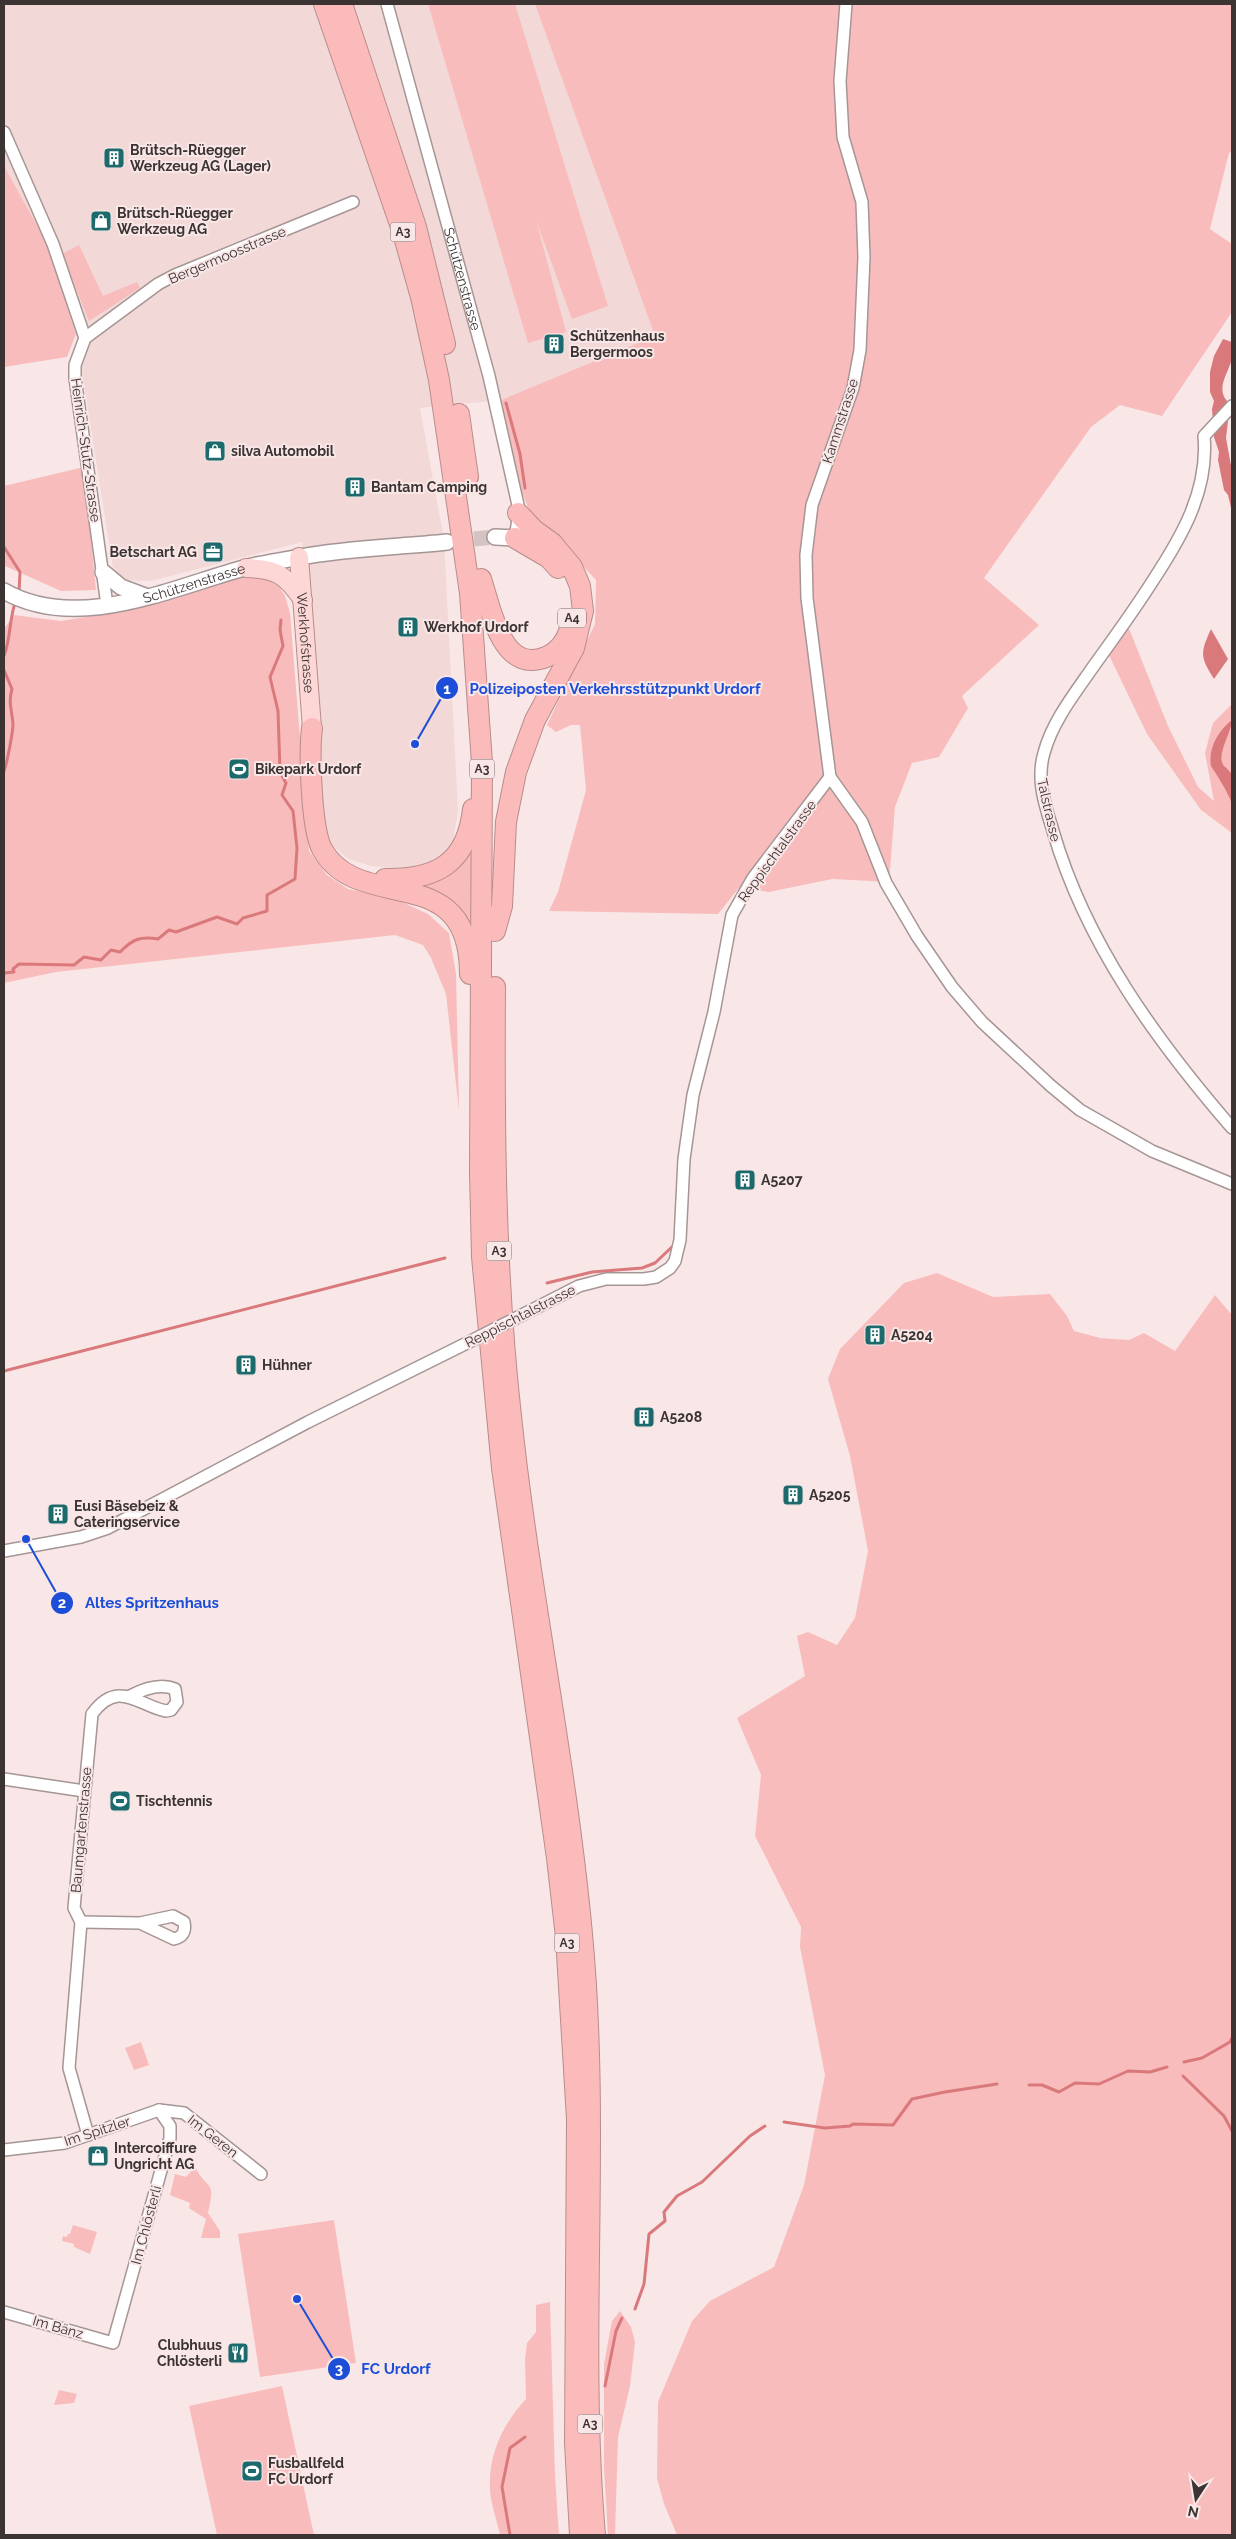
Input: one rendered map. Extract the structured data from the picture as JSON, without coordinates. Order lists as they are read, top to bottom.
{
  "streets": {
    "highway": ["A3", "A4"],
    "main road": ["Schützenstrasse", "Werkhofstrasse"],
    "street": [
      "Bergermoosstrasse",
      "Kammstrasse",
      "Heinrich-Stutz-Strasse",
      "Talstrasse",
      "Reppischtalstrasse",
      "Baumgartenstrasse",
      "Im Spitzler",
      "Im Geren",
      "Im Chlösterli",
      "Im Bänz"
    ]
  },
  "crossings": [
    ["A3", "A4"],
    ["Bergermoosstrasse", "Heinrich-Stutz-Strasse"],
    ["Schützenstrasse", "Heinrich-Stutz-Strasse"],
    ["Schützenstrasse", "A4"],
    ["Schützenstrasse", "Werkhofstrasse"],
    ["Kammstrasse", "Reppischtalstrasse"],
    ["Baumgartenstrasse", "Im Spitzler"],
    ["Im Spitzler", "Im Geren"],
    ["Im Spitzler", "Im Chlösterli"],
    ["Im Geren", "Im Chlösterli"],
    ["Im Chlösterli", "Im Bänz"]
  ],
  "places": {
    "building": [
      "Brütsch-Rüegger Werkzeug AG (Lager)",
      "Schützenhaus Bergermoos",
      "Bantam Camping",
      "Werkhof Urdorf",
      "A5207",
      "A5204",
      "Hühner",
      "A5208",
      "A5205",
      "Eusi Bäsebeiz & Cateringservice"
    ],
    "shop": ["Brütsch-Rüegger Werkzeug AG", "silva Automobil", "Intercoiffure Ungricht AG"],
    "office": ["Betschart AG"],
    "other": ["Polizeiposten Verkehrsstützpunkt Urdorf", "Altes Spritzenhaus", "FC Urdorf"],
    "sports": ["Bikepark Urdorf", "Tischtennis", "Fusballfeld FC Urdorf"],
    "restaurant": ["Clubhuus Chlösterli"]
  },
  "north": "bottom"
}
